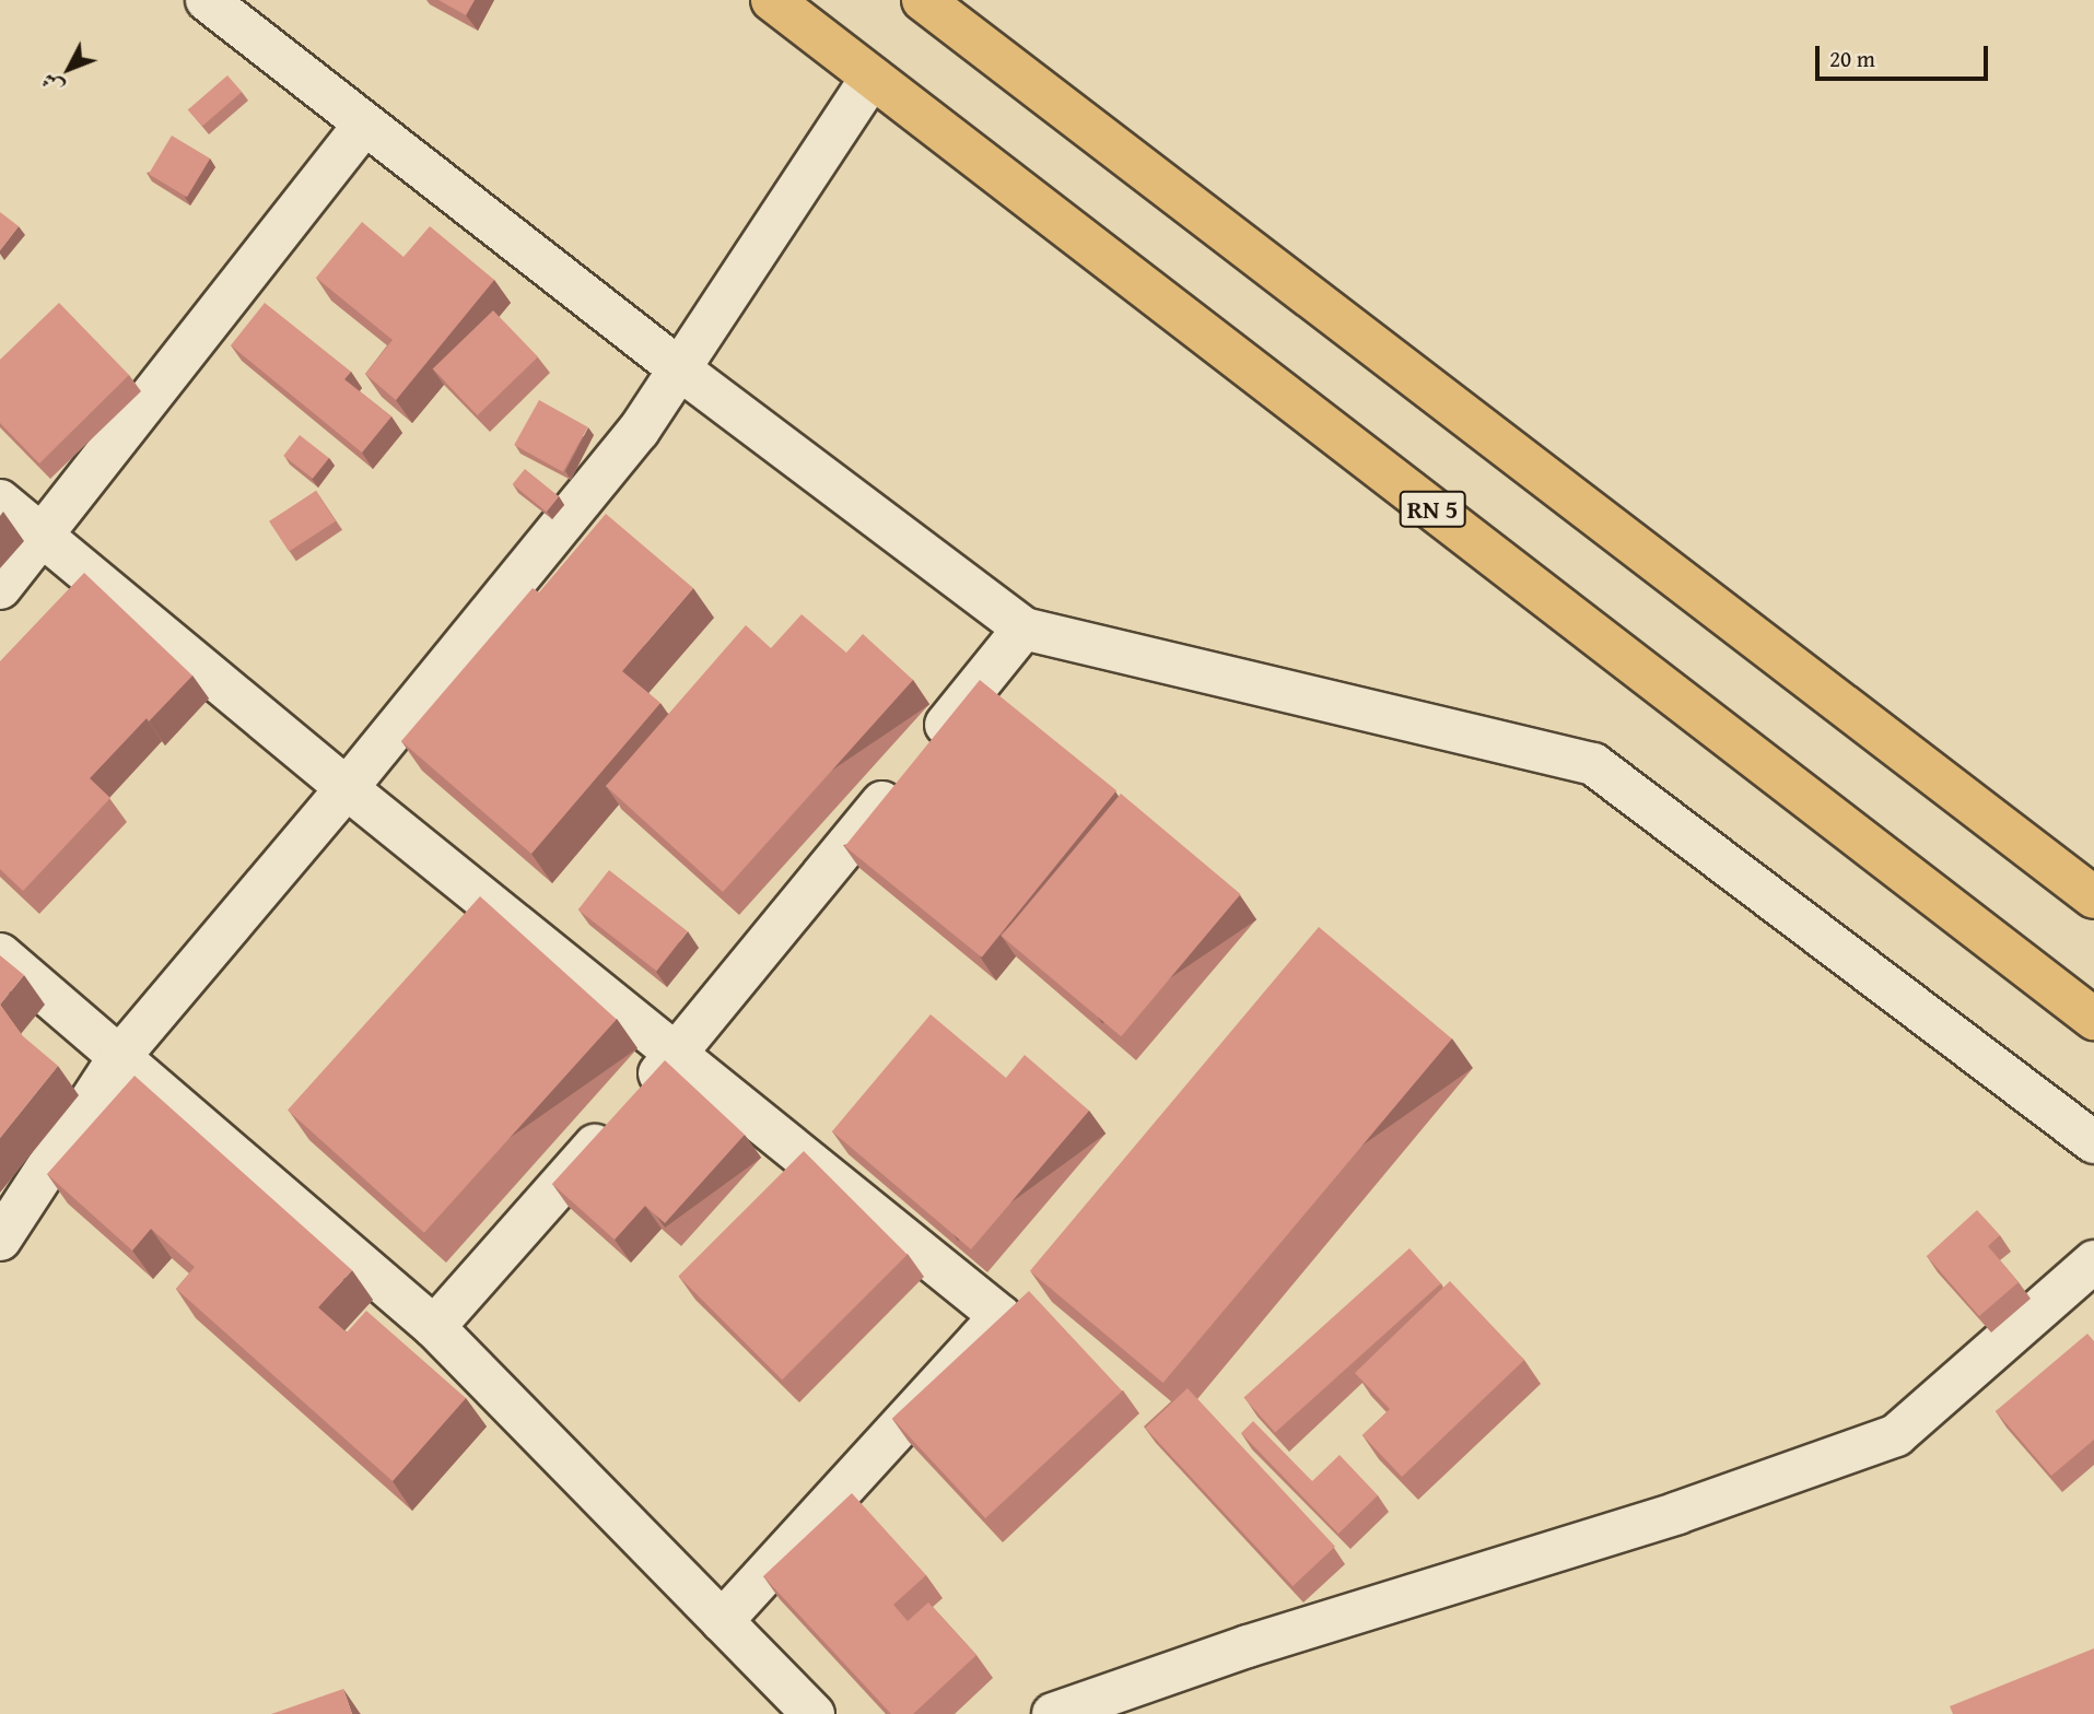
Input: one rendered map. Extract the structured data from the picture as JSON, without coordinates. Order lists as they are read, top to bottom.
{
  "streets": {
    "highway": ["RN 5"]
  },
  "scale_bar": "20 m",
  "north": "bottom left"
}
